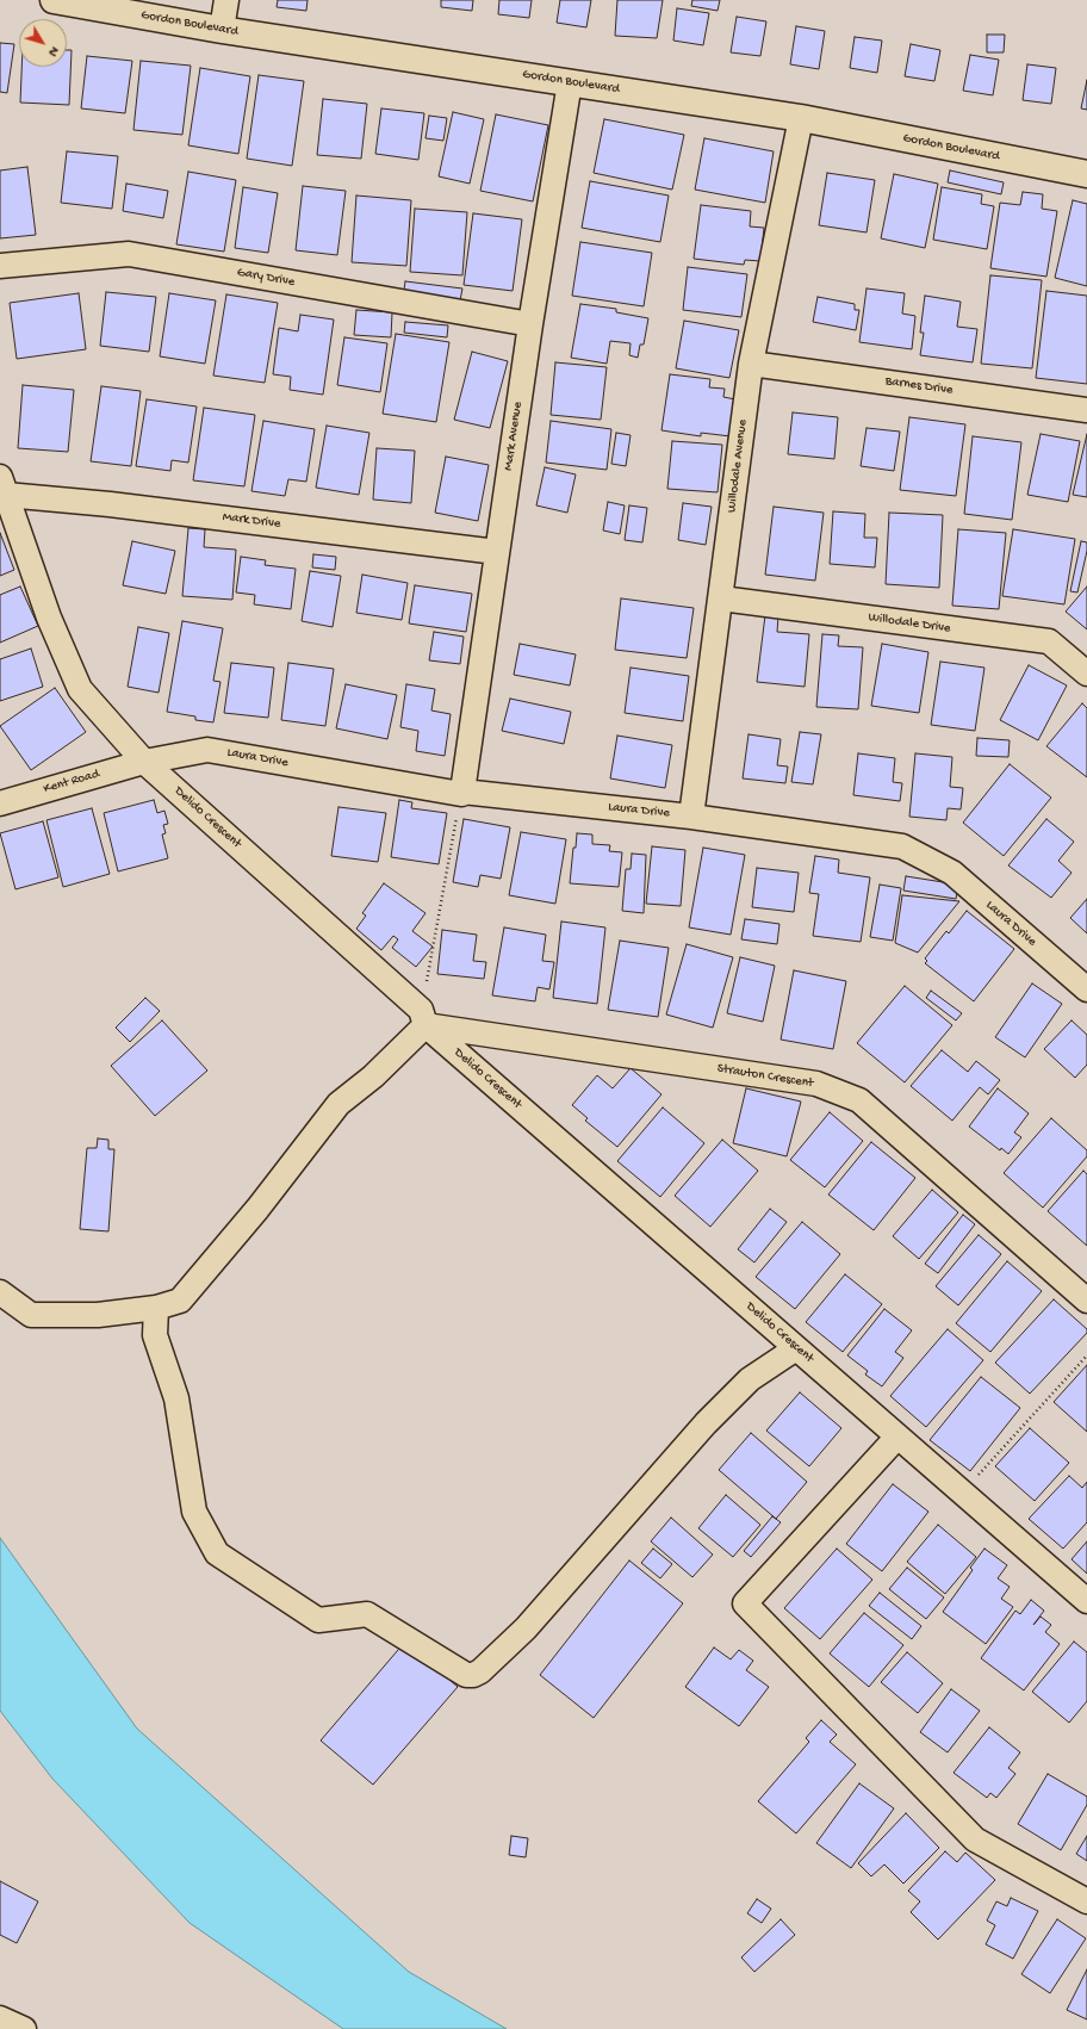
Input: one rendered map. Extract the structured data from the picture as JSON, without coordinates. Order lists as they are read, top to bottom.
{
  "streets": {
    "street": [
      "Gordon Boulevard",
      "Gary Drive",
      "Barnes Drive",
      "Mark Avenue",
      "Willodale Avenue",
      "Mark Drive",
      "Willodale Drive",
      "Laura Drive",
      "Kent Road",
      "Delido Crescent",
      "Strauton Crescent"
    ]
  },
  "crossings": [
    ["Gordon Boulevard", "Mark Avenue"],
    ["Gordon Boulevard", "Willodale Avenue"],
    ["Gary Drive", "Mark Avenue"],
    ["Barnes Drive", "Willodale Avenue"],
    ["Mark Avenue", "Mark Drive"],
    ["Mark Avenue", "Laura Drive"],
    ["Willodale Avenue", "Willodale Drive"],
    ["Willodale Avenue", "Laura Drive"],
    ["Mark Drive", "Delido Crescent"],
    ["Laura Drive", "Kent Road"],
    ["Laura Drive", "Delido Crescent"],
    ["Kent Road", "Delido Crescent"],
    ["Delido Crescent", "Strauton Crescent"]
  ],
  "north": "bottom right"
}
